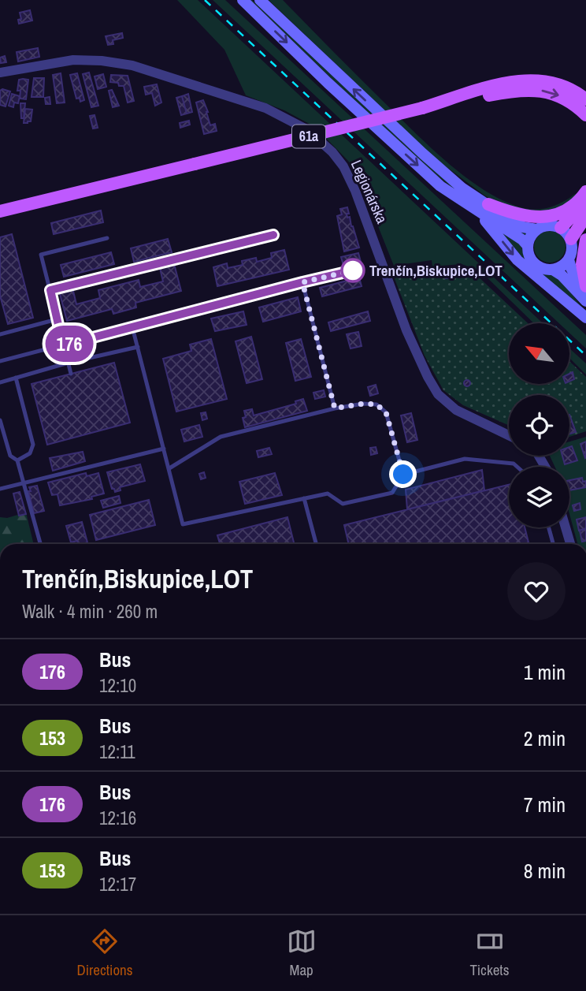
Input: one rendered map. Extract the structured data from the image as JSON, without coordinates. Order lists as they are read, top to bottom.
{
  "streets": {
    "main road": ["61a"],
    "street": ["Legionárska"]
  },
  "places": ["Trenčín,Biskupice,LOT"],
  "lines": ["bus line 176"],
  "north": "top left",
  "page": {
    "on_map": "176",
    "heading": ["Trenčín,Biskupice,LOT", "Walk · 4 min · 260 m"],
    "list": [
      {
        "mark": "176",
        "name": "Bus",
        "note": "12:10",
        "value": "1 min"
      },
      {
        "mark": "153",
        "name": "Bus",
        "note": "12:11",
        "value": "2 min"
      },
      {
        "mark": "176",
        "name": "Bus",
        "note": "12:16",
        "value": "7 min"
      },
      {
        "mark": "153",
        "name": "Bus",
        "note": "12:17",
        "value": "8 min"
      }
    ],
    "tabs": ["Directions", "Map", "Tickets"]
  }
}
